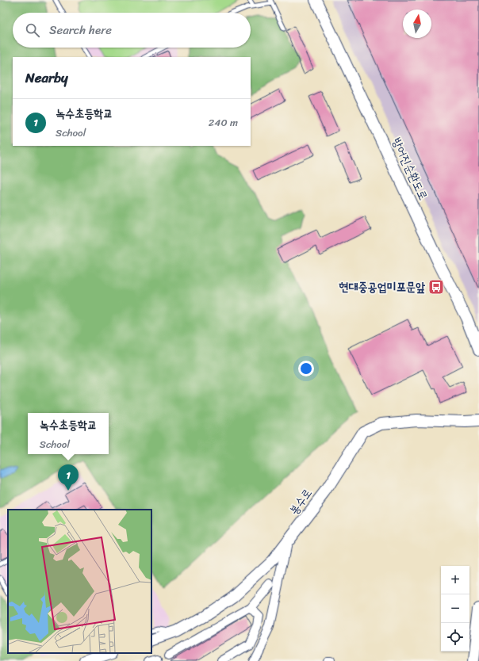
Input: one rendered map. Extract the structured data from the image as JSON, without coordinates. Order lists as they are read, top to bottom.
{
  "streets": {
    "main road": ["방어진순환도로", "봉수로"]
  },
  "places": {
    "bus stop": ["현대중공업미포문앞"]
  },
  "north": "top",
  "page": {
    "search": "Search here",
    "heading": "Nearby",
    "list": [
      {
        "mark": "1",
        "name": "녹수초등학교",
        "note": "School",
        "value": "240 m"
      }
    ],
    "popup": ["녹수초등학교", "School"],
    "pins": "1",
    "map_buttons": ["+", "−"]
  }
}
